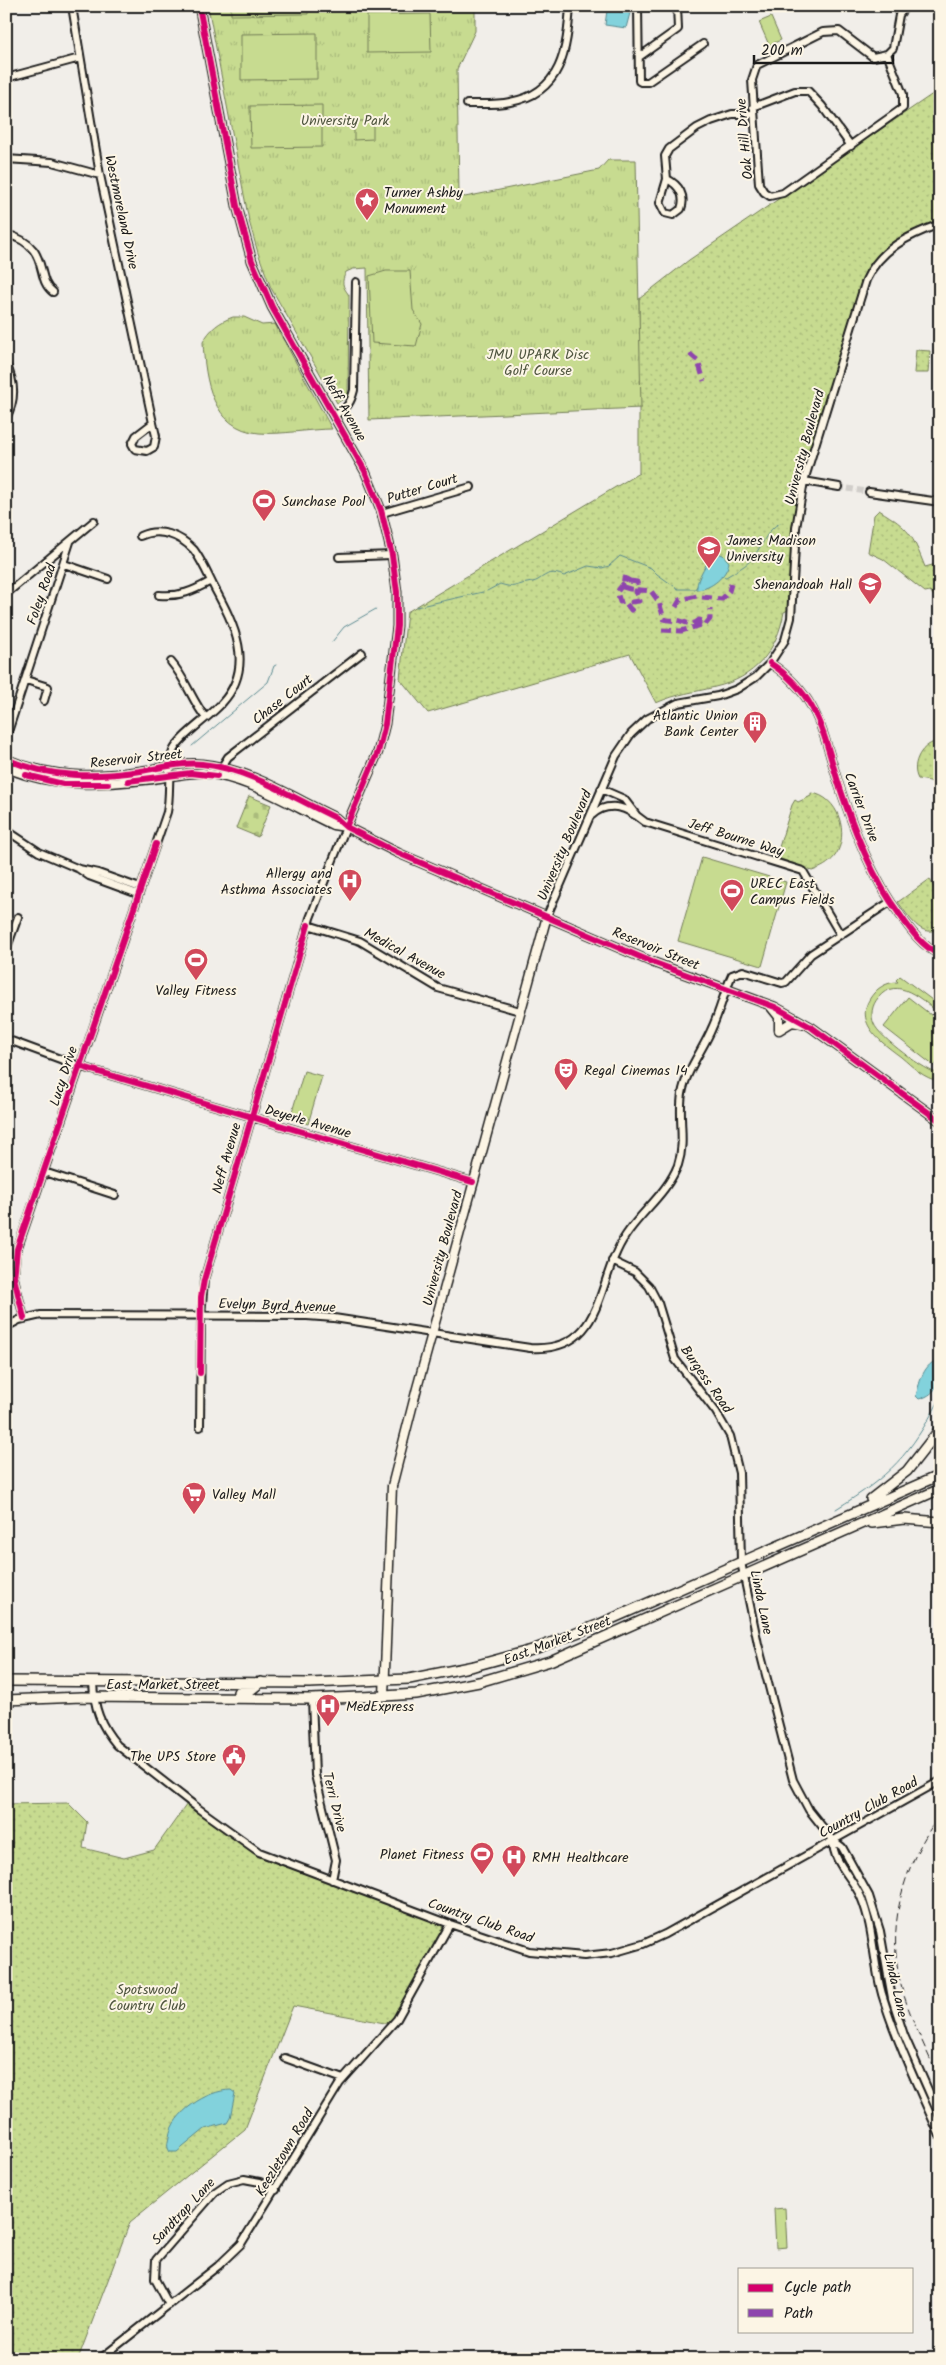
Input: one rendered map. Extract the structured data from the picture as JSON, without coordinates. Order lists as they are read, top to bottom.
{
  "streets": {
    "highway": ["East Market Street"],
    "main road": ["Neff Avenue", "University Boulevard", "Reservoir Street"],
    "street": [
      "Oak Hill Drive",
      "Westmoreland Drive",
      "Putter Court",
      "Foley Road",
      "Chase Court",
      "Carrier Drive",
      "Jeff Bourne Way",
      "Medical Avenue",
      "Lucy Drive",
      "Deyerle Avenue",
      "Evelyn Byrd Avenue",
      "Burgess Road",
      "Linda Lane",
      "Terri Drive",
      "Country Club Road",
      "Keezletown Road",
      "Sandtrap Lane"
    ]
  },
  "crossings": [
    ["Neff Avenue", "Putter Court"],
    ["Neff Avenue", "Reservoir Street"],
    ["Neff Avenue", "Medical Avenue"],
    ["Neff Avenue", "Deyerle Avenue"],
    ["Neff Avenue", "Evelyn Byrd Avenue"],
    ["University Boulevard", "Reservoir Street"],
    ["University Boulevard", "Carrier Drive"],
    ["University Boulevard", "Jeff Bourne Way"],
    ["University Boulevard", "Medical Avenue"],
    ["University Boulevard", "Deyerle Avenue"],
    ["University Boulevard", "Evelyn Byrd Avenue"],
    ["University Boulevard", "East Market Street"],
    ["Chase Court", "Reservoir Street"],
    ["Reservoir Street", "Lucy Drive"],
    ["Reservoir Street", "Evelyn Byrd Avenue"],
    ["Jeff Bourne Way", "Evelyn Byrd Avenue"],
    ["Lucy Drive", "Deyerle Avenue"],
    ["Lucy Drive", "Evelyn Byrd Avenue"],
    ["Evelyn Byrd Avenue", "Burgess Road"],
    ["Burgess Road", "Linda Lane"],
    ["Burgess Road", "East Market Street"],
    ["Linda Lane", "East Market Street"],
    ["Linda Lane", "Country Club Road"],
    ["East Market Street", "Terri Drive"],
    ["East Market Street", "Country Club Road"],
    ["Terri Drive", "Country Club Road"],
    ["Country Club Road", "Keezletown Road"],
    ["Keezletown Road", "Sandtrap Lane"]
  ],
  "parks": ["University Park", "JMU UPARK Disc Golf Course", "Spotswood Country Club"],
  "places": {
    "place": ["Turner Ashby Monument"],
    "sports": [
      "Sunchase Pool",
      "UREC East Campus Fields",
      "Valley Fitness",
      "Planet Fitness"
    ],
    "school or university": ["James Madison University", "Shenandoah Hall"],
    "building": ["Atlantic Union Bank Center"],
    "hospital": ["Allergy and Asthma Associates", "MedExpress", "RMH Healthcare"],
    "theatre": ["Regal Cinemas 14"],
    "supermarket": ["Valley Mall"],
    "public building": ["The UPS Store"]
  },
  "legend": ["Cycle path", "Path"],
  "scale_bar": "200 m"
}
